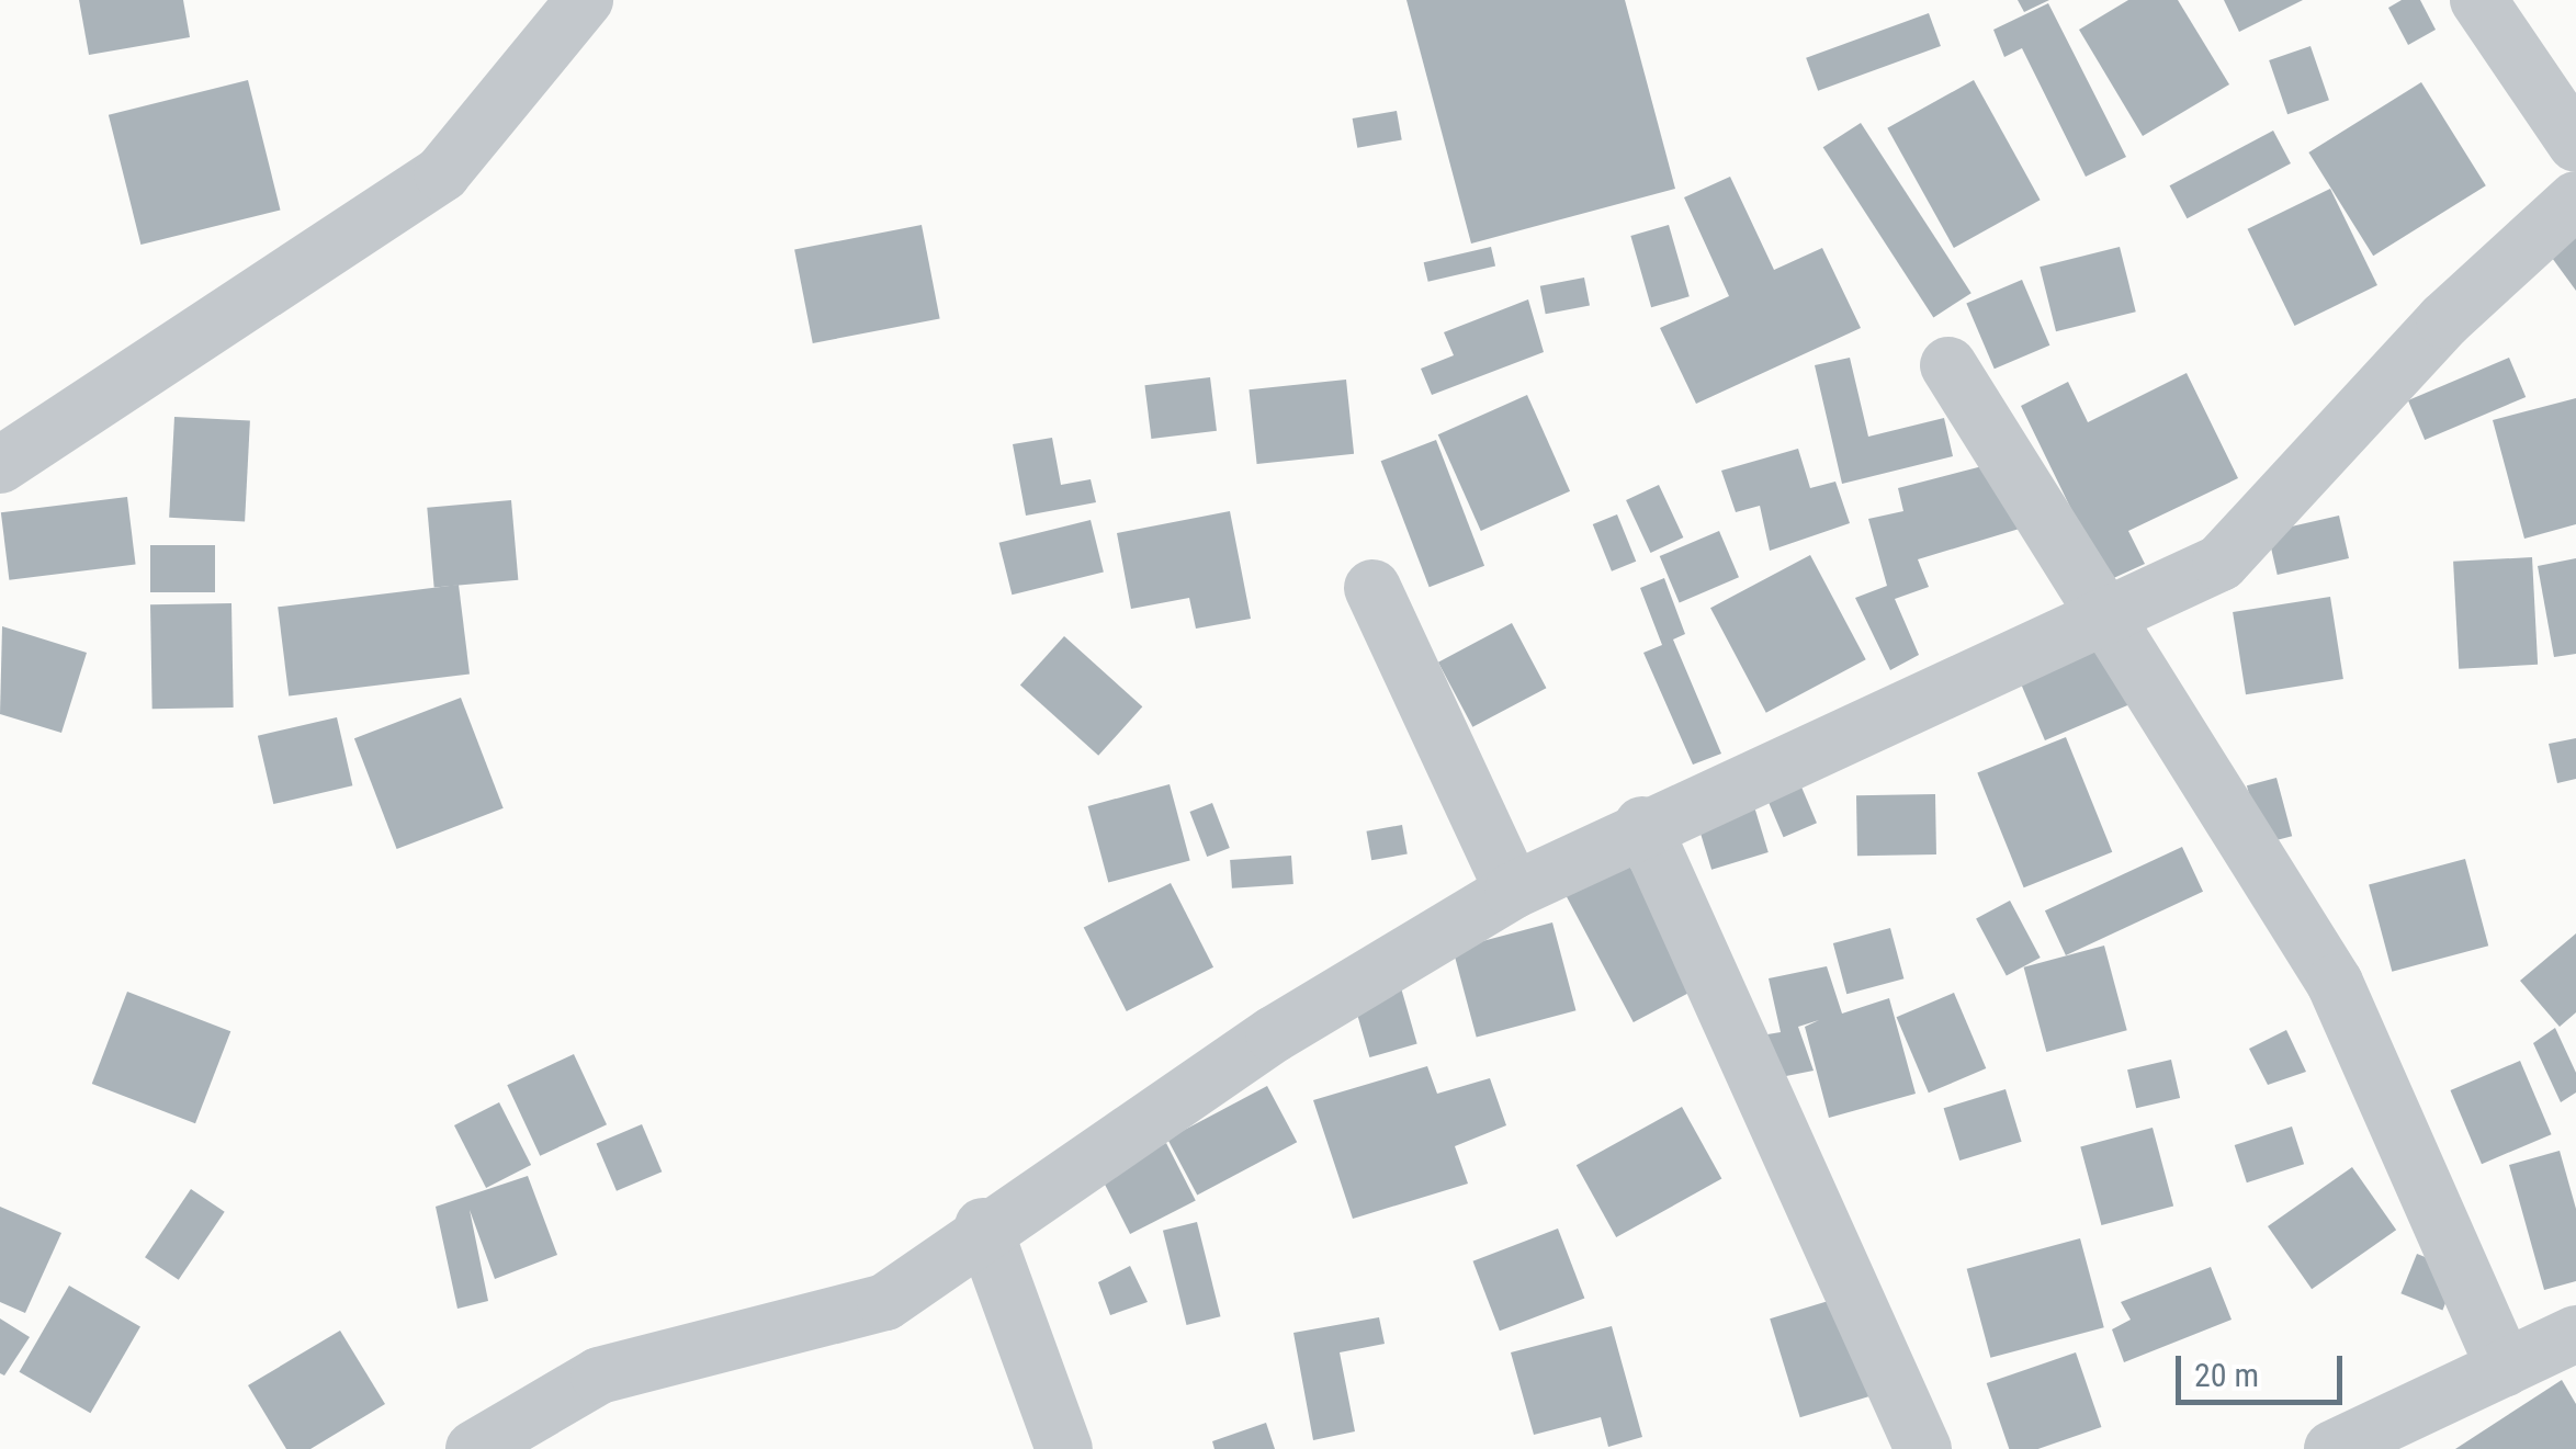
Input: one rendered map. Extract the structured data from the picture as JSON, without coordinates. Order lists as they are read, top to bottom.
{
  "scale_bar": "20 m"
}
